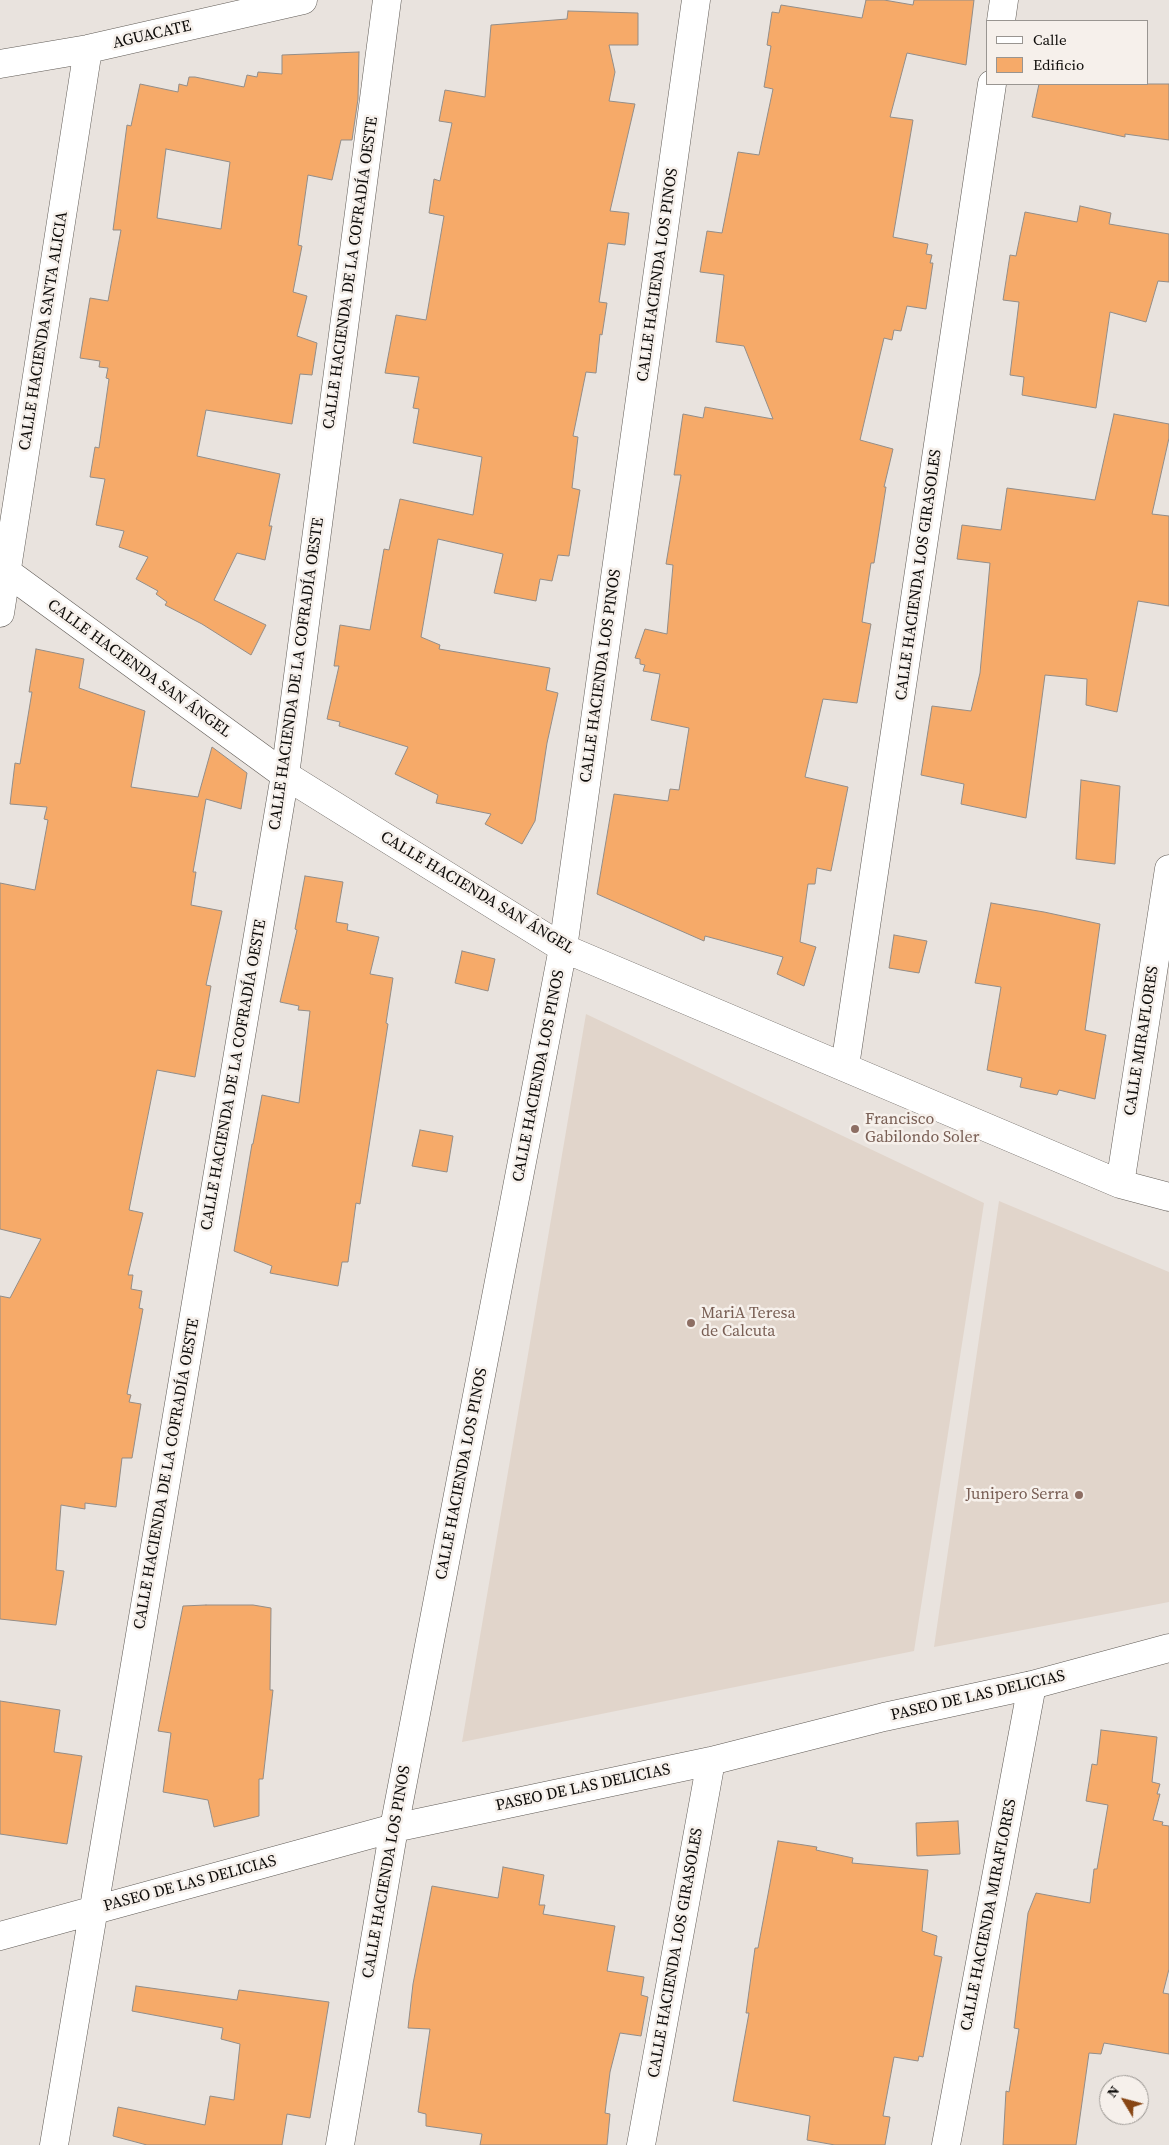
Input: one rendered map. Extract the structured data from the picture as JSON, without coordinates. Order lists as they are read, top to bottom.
{
  "streets": {
    "street": [
      "AGUACATE",
      "CALLE HACIENDA DE LA COFRADÍA OESTE",
      "CALLE HACIENDA LOS PINOS",
      "CALLE HACIENDA SANTA ALICIA",
      "CALLE HACIENDA LOS GIRASOLES",
      "CALLE HACIENDA SAN ÁNGEL",
      "CALLE MIRAFLORES",
      "PASEO DE LAS DELICIAS",
      "CALLE HACIENDA MIRAFLORES"
    ]
  },
  "crossings": [
    ["AGUACATE", "CALLE HACIENDA SANTA ALICIA"],
    ["CALLE HACIENDA DE LA COFRADÍA OESTE", "CALLE HACIENDA SAN ÁNGEL"],
    ["CALLE HACIENDA DE LA COFRADÍA OESTE", "PASEO DE LAS DELICIAS"],
    ["CALLE HACIENDA LOS PINOS", "CALLE HACIENDA SAN ÁNGEL"],
    ["CALLE HACIENDA LOS PINOS", "PASEO DE LAS DELICIAS"],
    ["CALLE HACIENDA SANTA ALICIA", "CALLE HACIENDA SAN ÁNGEL"],
    ["CALLE HACIENDA LOS GIRASOLES", "CALLE HACIENDA SAN ÁNGEL"],
    ["CALLE HACIENDA LOS GIRASOLES", "PASEO DE LAS DELICIAS"],
    ["CALLE HACIENDA SAN ÁNGEL", "CALLE MIRAFLORES"],
    ["PASEO DE LAS DELICIAS", "CALLE HACIENDA MIRAFLORES"]
  ],
  "places": ["Francisco Gabilondo Soler", "MariA Teresa de Calcuta", "Junipero Serra"],
  "legend": ["Calle", "Edificio"],
  "north": "top left"
}
